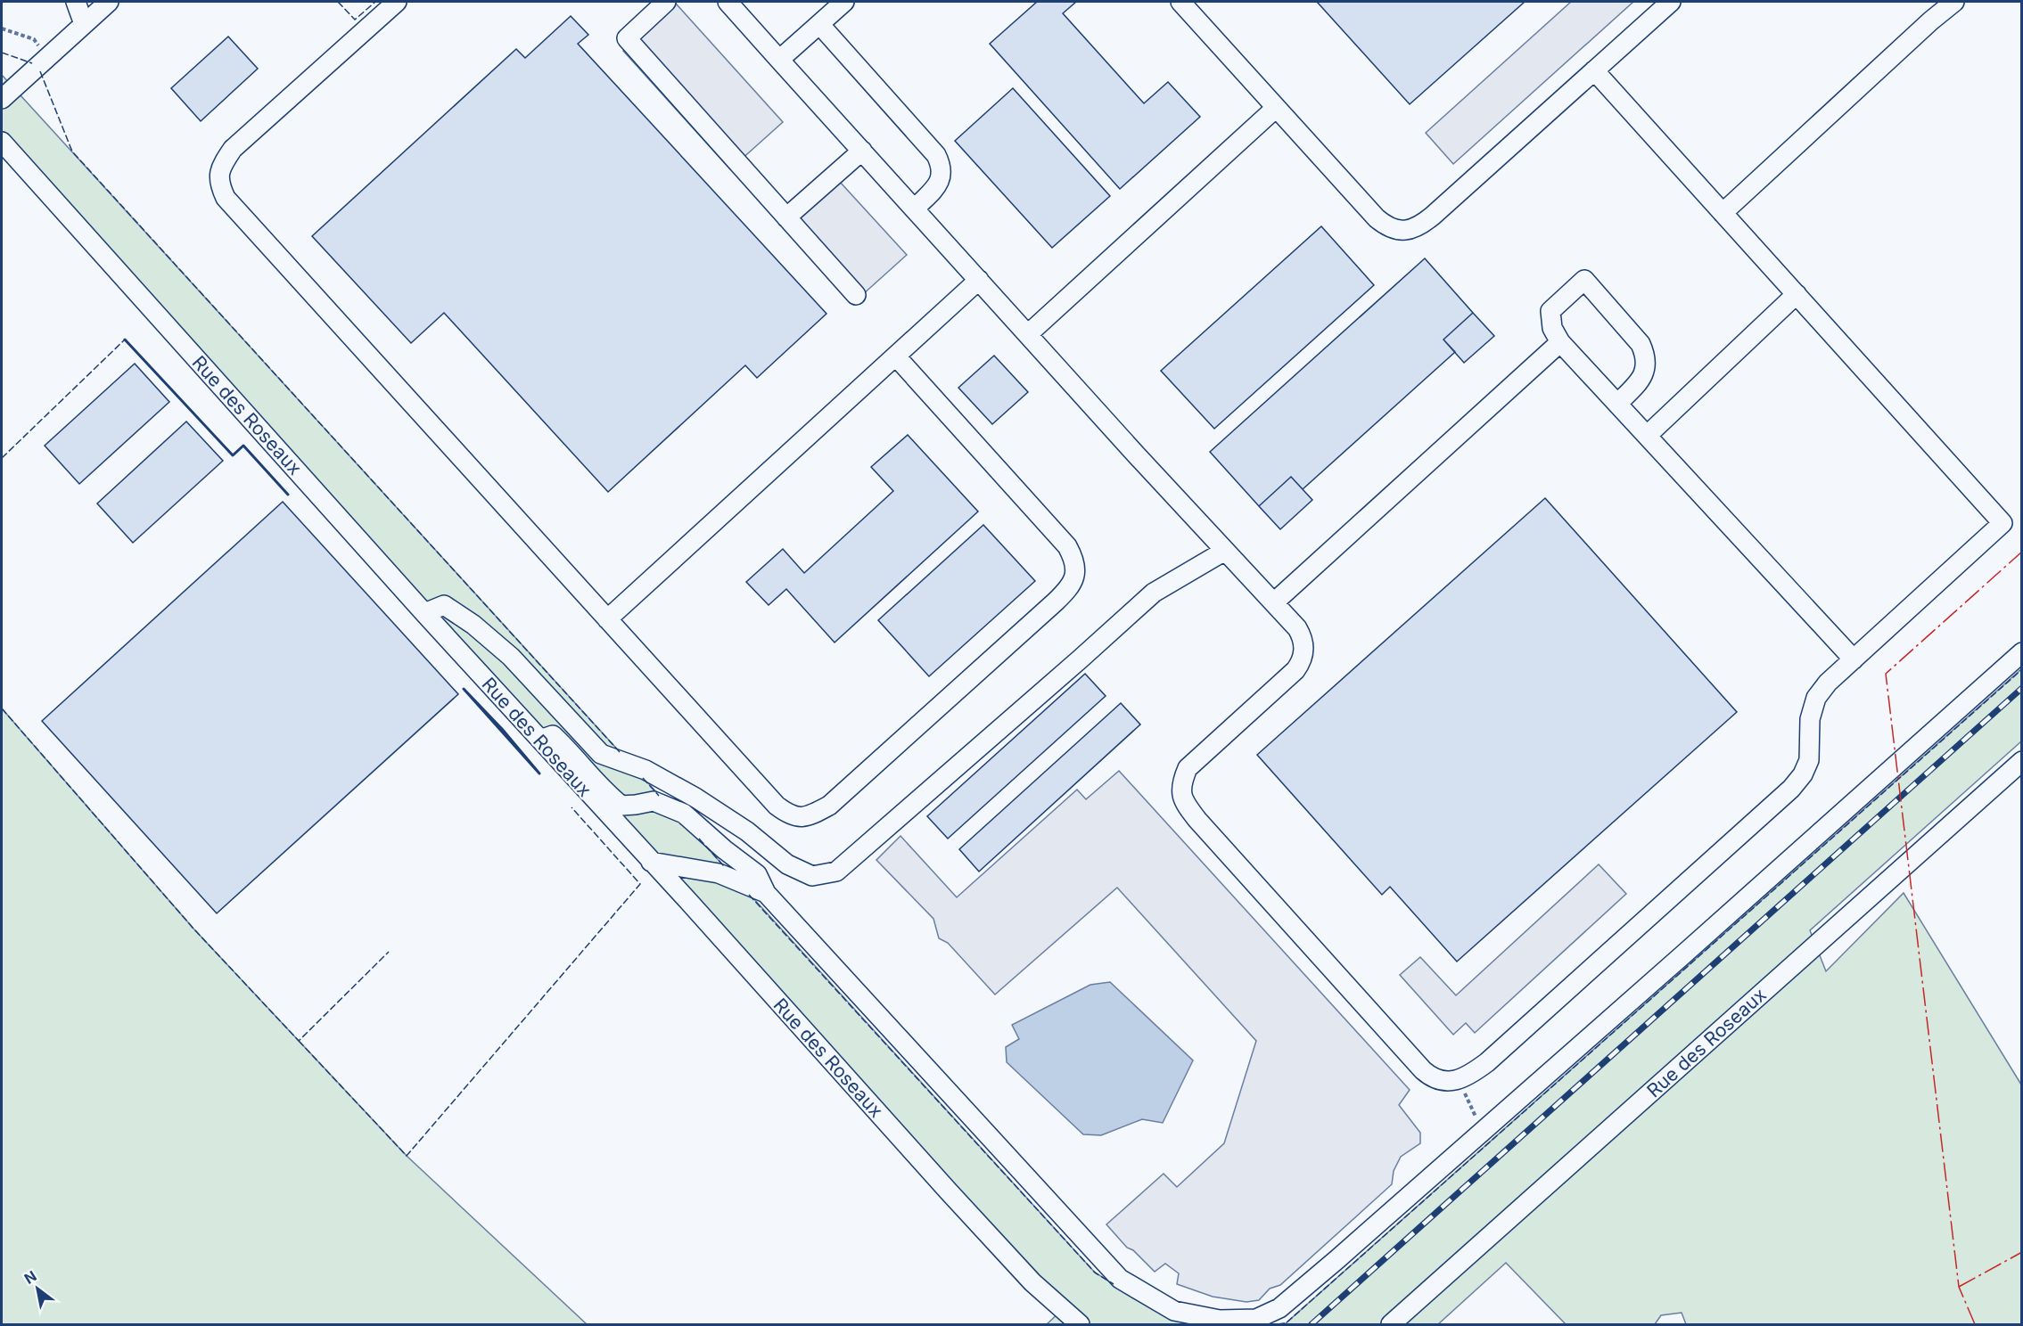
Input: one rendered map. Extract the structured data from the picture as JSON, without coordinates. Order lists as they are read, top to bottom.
{
  "streets": {
    "street": ["Rue des Roseaux"]
  },
  "north": "top left"
}
